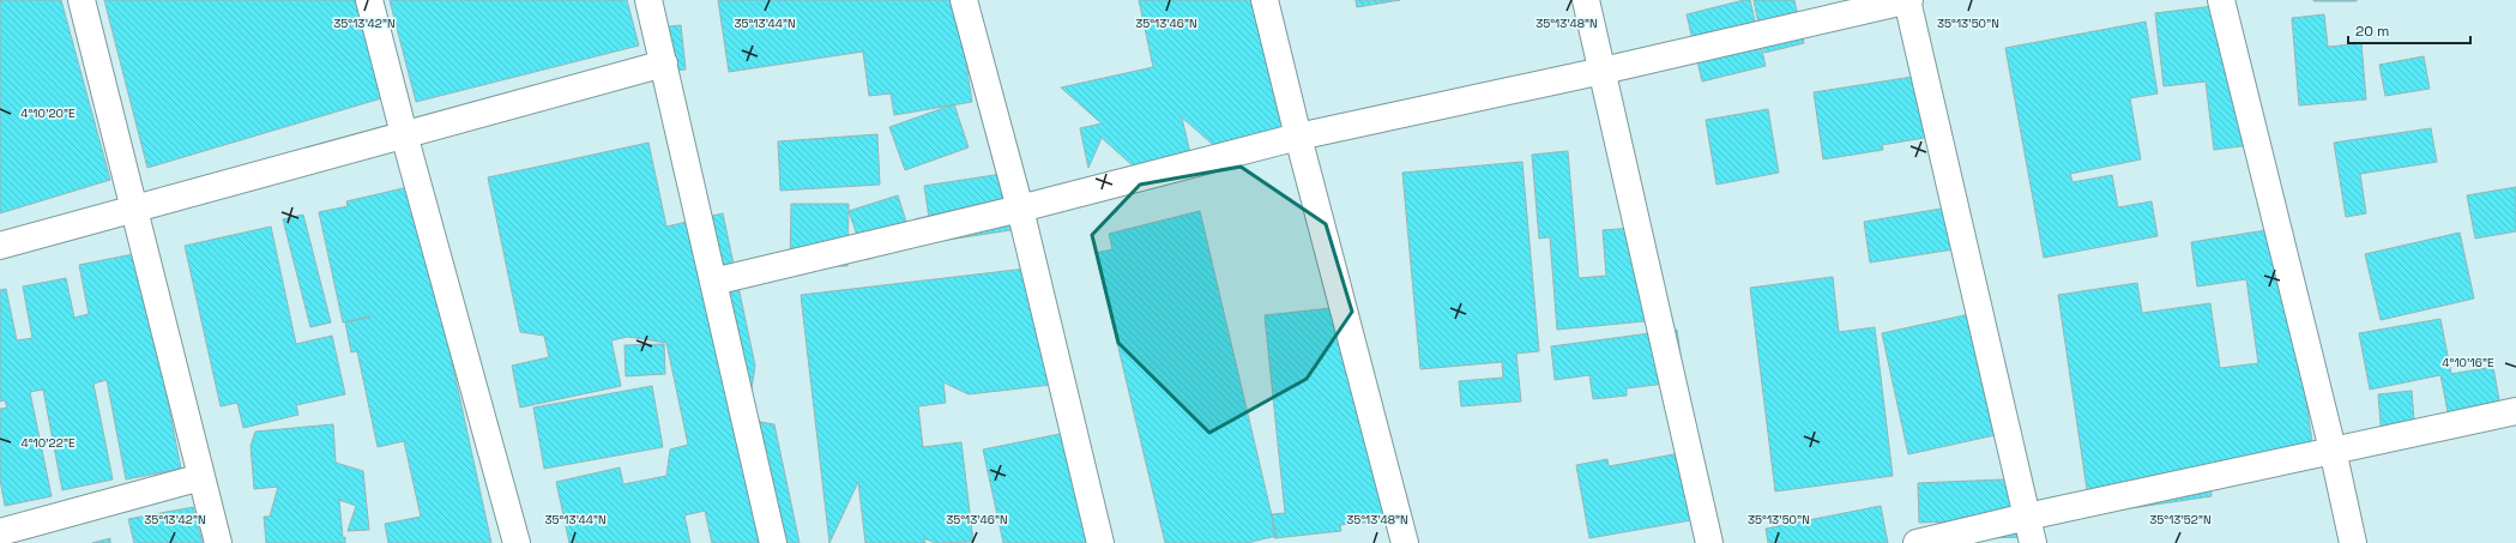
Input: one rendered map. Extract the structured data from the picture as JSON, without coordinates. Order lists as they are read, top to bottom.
{
  "scale_bar": "20 m",
  "coordinates": [
    "35°13'42\"N",
    "35°13'44\"N",
    "35°13'46\"N",
    "35°13'48\"N",
    "35°13'50\"N",
    "4°10'20\"E",
    "4°10'16\"E",
    "4°10'22\"E",
    "35°13'52\"N"
  ]
}
